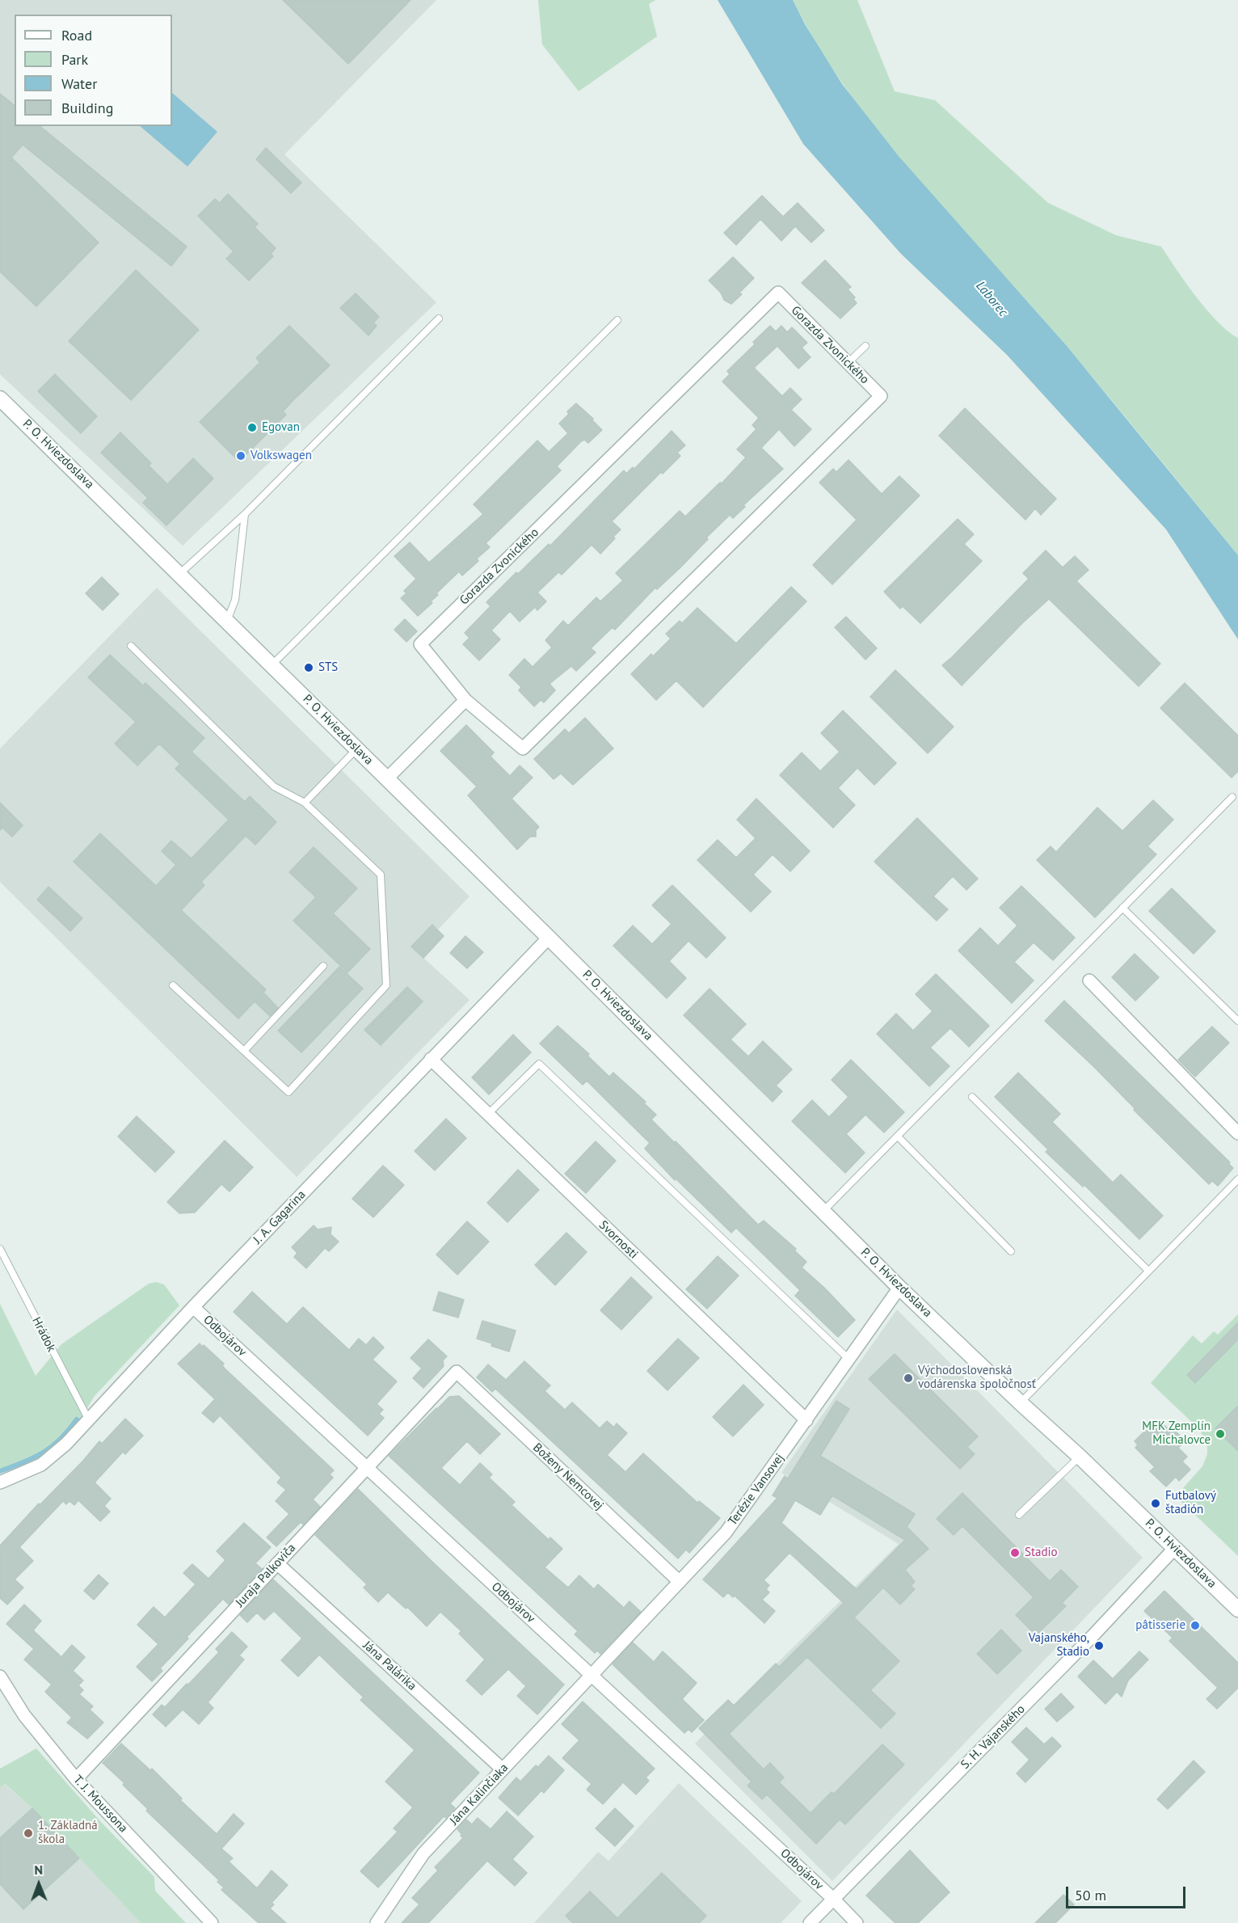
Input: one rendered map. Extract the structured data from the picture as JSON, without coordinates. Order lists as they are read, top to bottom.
{
  "streets": {
    "street": [
      "Gorazda Zvonického",
      "P. O. Hviezdoslava",
      "J. A. Gagarina",
      "Svornosti",
      "Odbojárov",
      "Boženy Nemcovej",
      "Terézie Vansovej",
      "Juraja Palkoviča",
      "Jána Palárika",
      "S. H. Vajanského",
      "Jána Kalinčiaka",
      "T. J. Moussona"
    ],
    "lane": ["Hrádok"]
  },
  "crossings": [
    ["P. O. Hviezdoslava", "J. A. Gagarina"],
    ["P. O. Hviezdoslava", "Terézie Vansovej"],
    ["P. O. Hviezdoslava", "S. H. Vajanského"],
    ["J. A. Gagarina", "Svornosti"],
    ["J. A. Gagarina", "Hrádok"],
    ["J. A. Gagarina", "Odbojárov"],
    ["Svornosti", "Terézie Vansovej"],
    ["Odbojárov", "Terézie Vansovej"],
    ["Odbojárov", "Juraja Palkoviča"],
    ["Odbojárov", "S. H. Vajanského"],
    ["Odbojárov", "Jána Kalinčiaka"],
    ["Boženy Nemcovej", "Terézie Vansovej"],
    ["Boženy Nemcovej", "Juraja Palkoviča"],
    ["Terézie Vansovej", "Jána Kalinčiaka"],
    ["Juraja Palkoviča", "Jána Palárika"],
    ["Juraja Palkoviča", "T. J. Moussona"],
    ["Jána Palárika", "Jána Kalinčiaka"]
  ],
  "water": ["Laborec"],
  "places": [
    "Egovan",
    "Volkswagen",
    "STS",
    "Východoslovenská vodárenska spoločnosť",
    "MFK Zemplín Michalovce",
    "Futbalový štadión",
    "Stadio",
    "pâtisserie",
    "Vajanského, Stadio",
    "1. Základná škola"
  ],
  "legend": [
    "Road",
    "Park",
    "Water",
    "Building"
  ],
  "scale_bar": "50 m",
  "north": "top"
}
